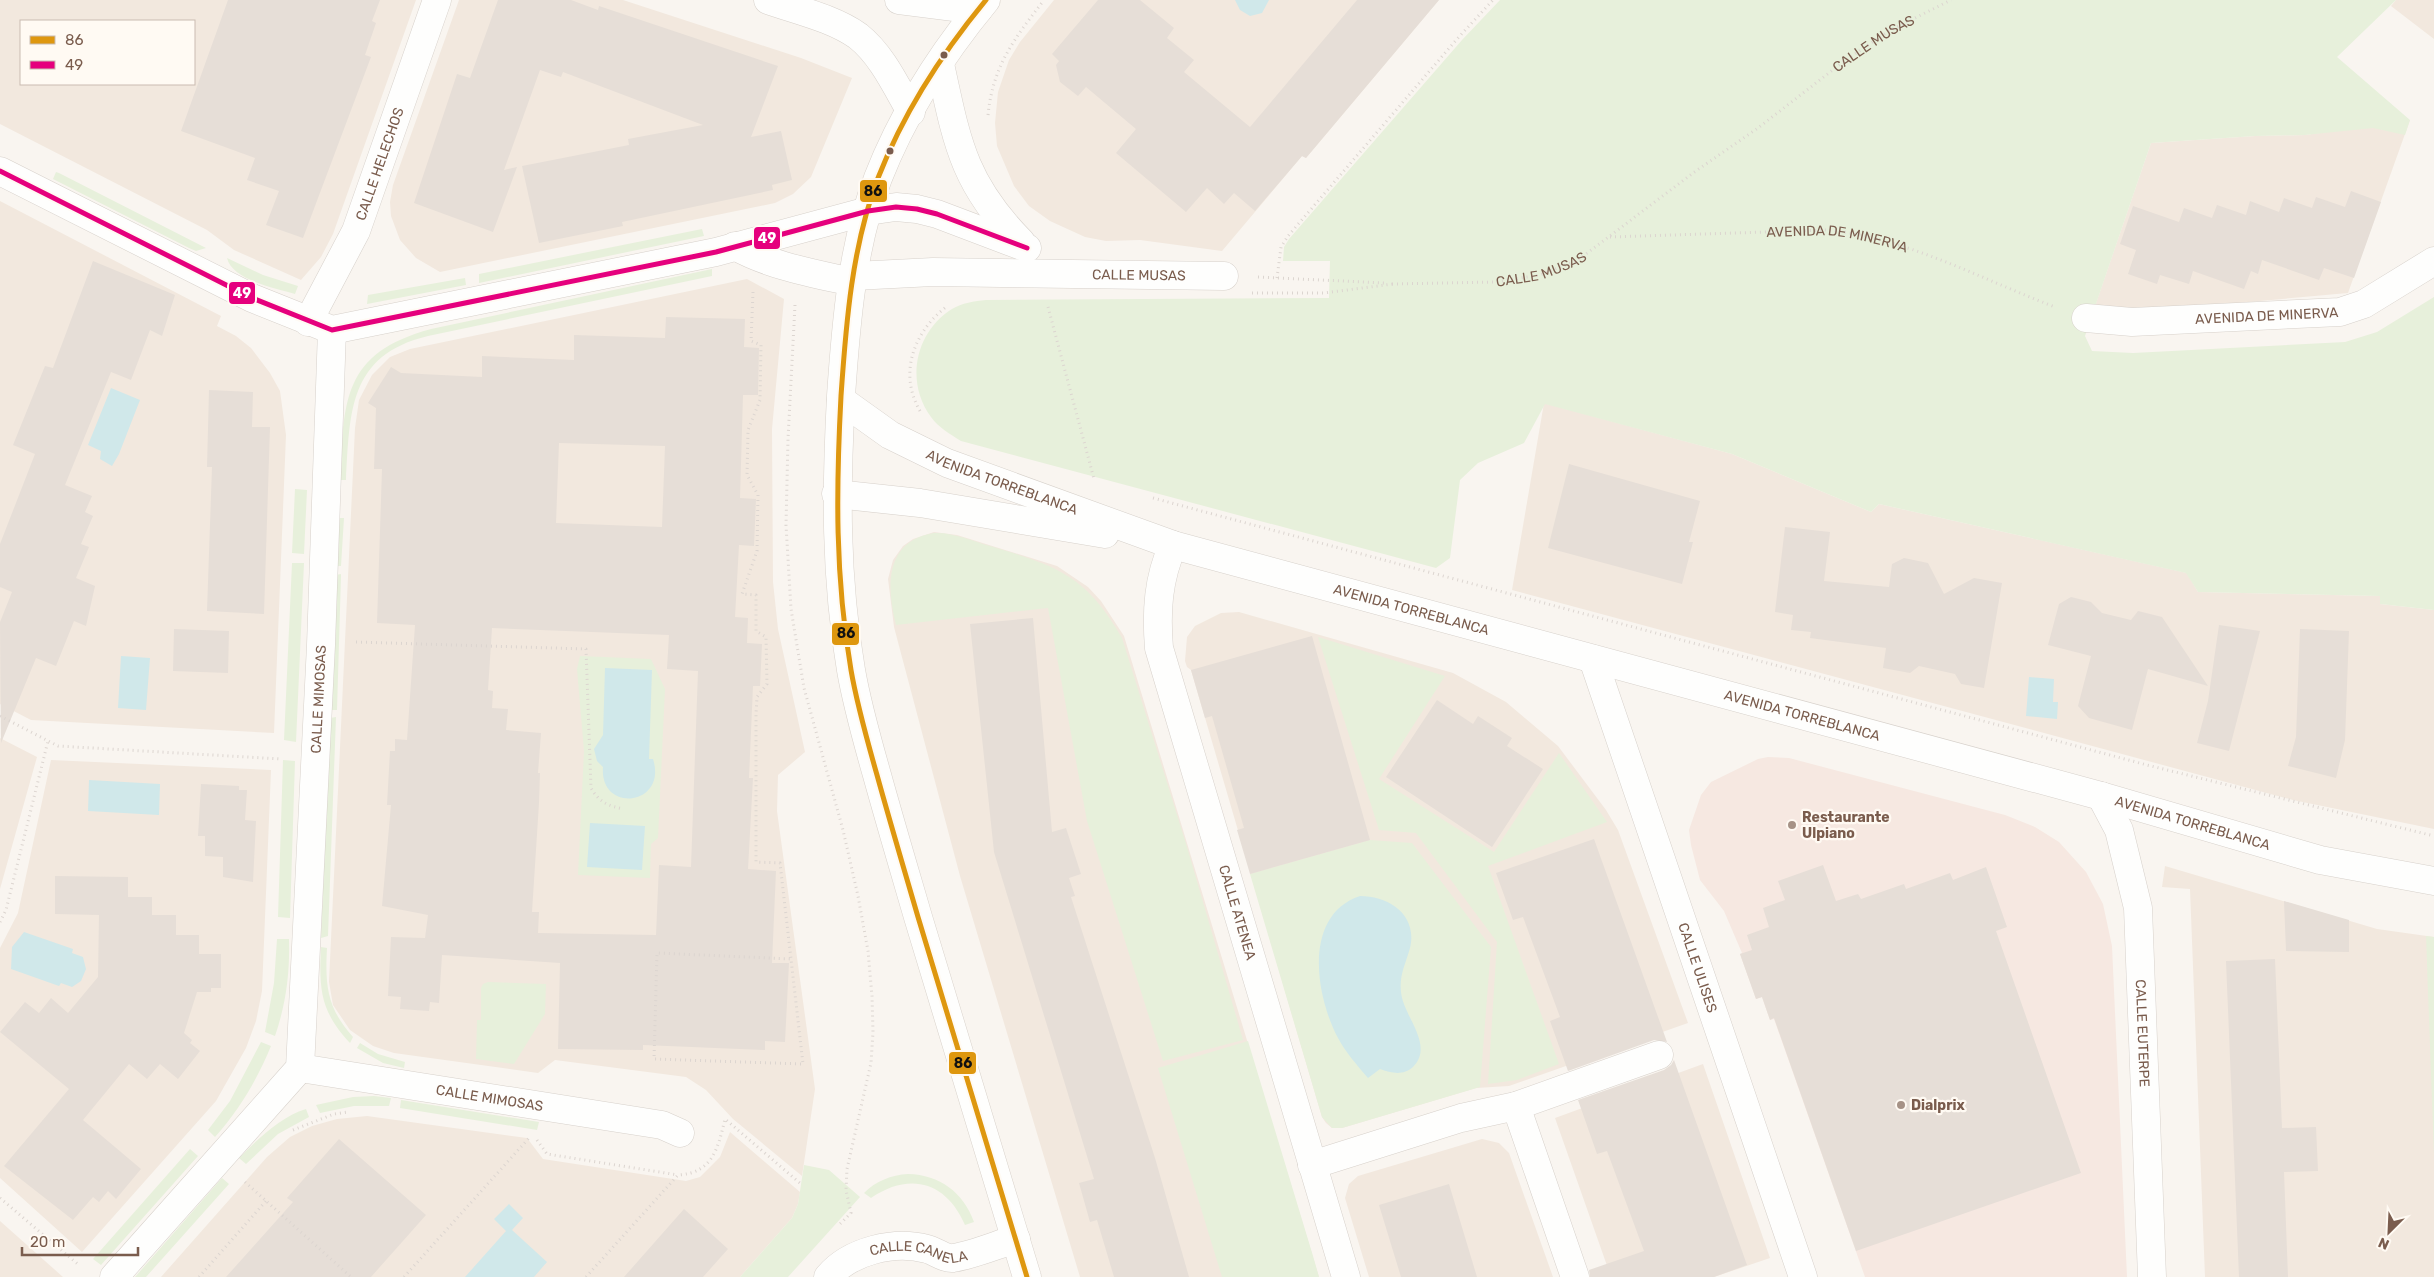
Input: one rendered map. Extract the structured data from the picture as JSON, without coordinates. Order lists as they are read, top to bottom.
{
  "streets": {
    "street": [
      "CALLE MUSAS",
      "CALLE HELECHOS",
      "AVENIDA DE MINERVA",
      "AVENIDA TORREBLANCA",
      "CALLE MIMOSAS",
      "CALLE ATENEA",
      "CALLE ULISES",
      "CALLE EUTERPE",
      "CALLE CANELA"
    ]
  },
  "crossings": [
    ["CALLE MUSAS", "AVENIDA DE MINERVA"],
    ["CALLE HELECHOS", "CALLE MIMOSAS"],
    ["AVENIDA TORREBLANCA", "CALLE ATENEA"],
    ["AVENIDA TORREBLANCA", "CALLE ULISES"],
    ["AVENIDA TORREBLANCA", "CALLE EUTERPE"]
  ],
  "places": ["Restaurante Ulpiano", "Dialprix"],
  "lines": ["transit line 86", "transit line 49"],
  "legend": ["86", "49"],
  "scale_bar": "20 m",
  "north": "bottom left"
}
